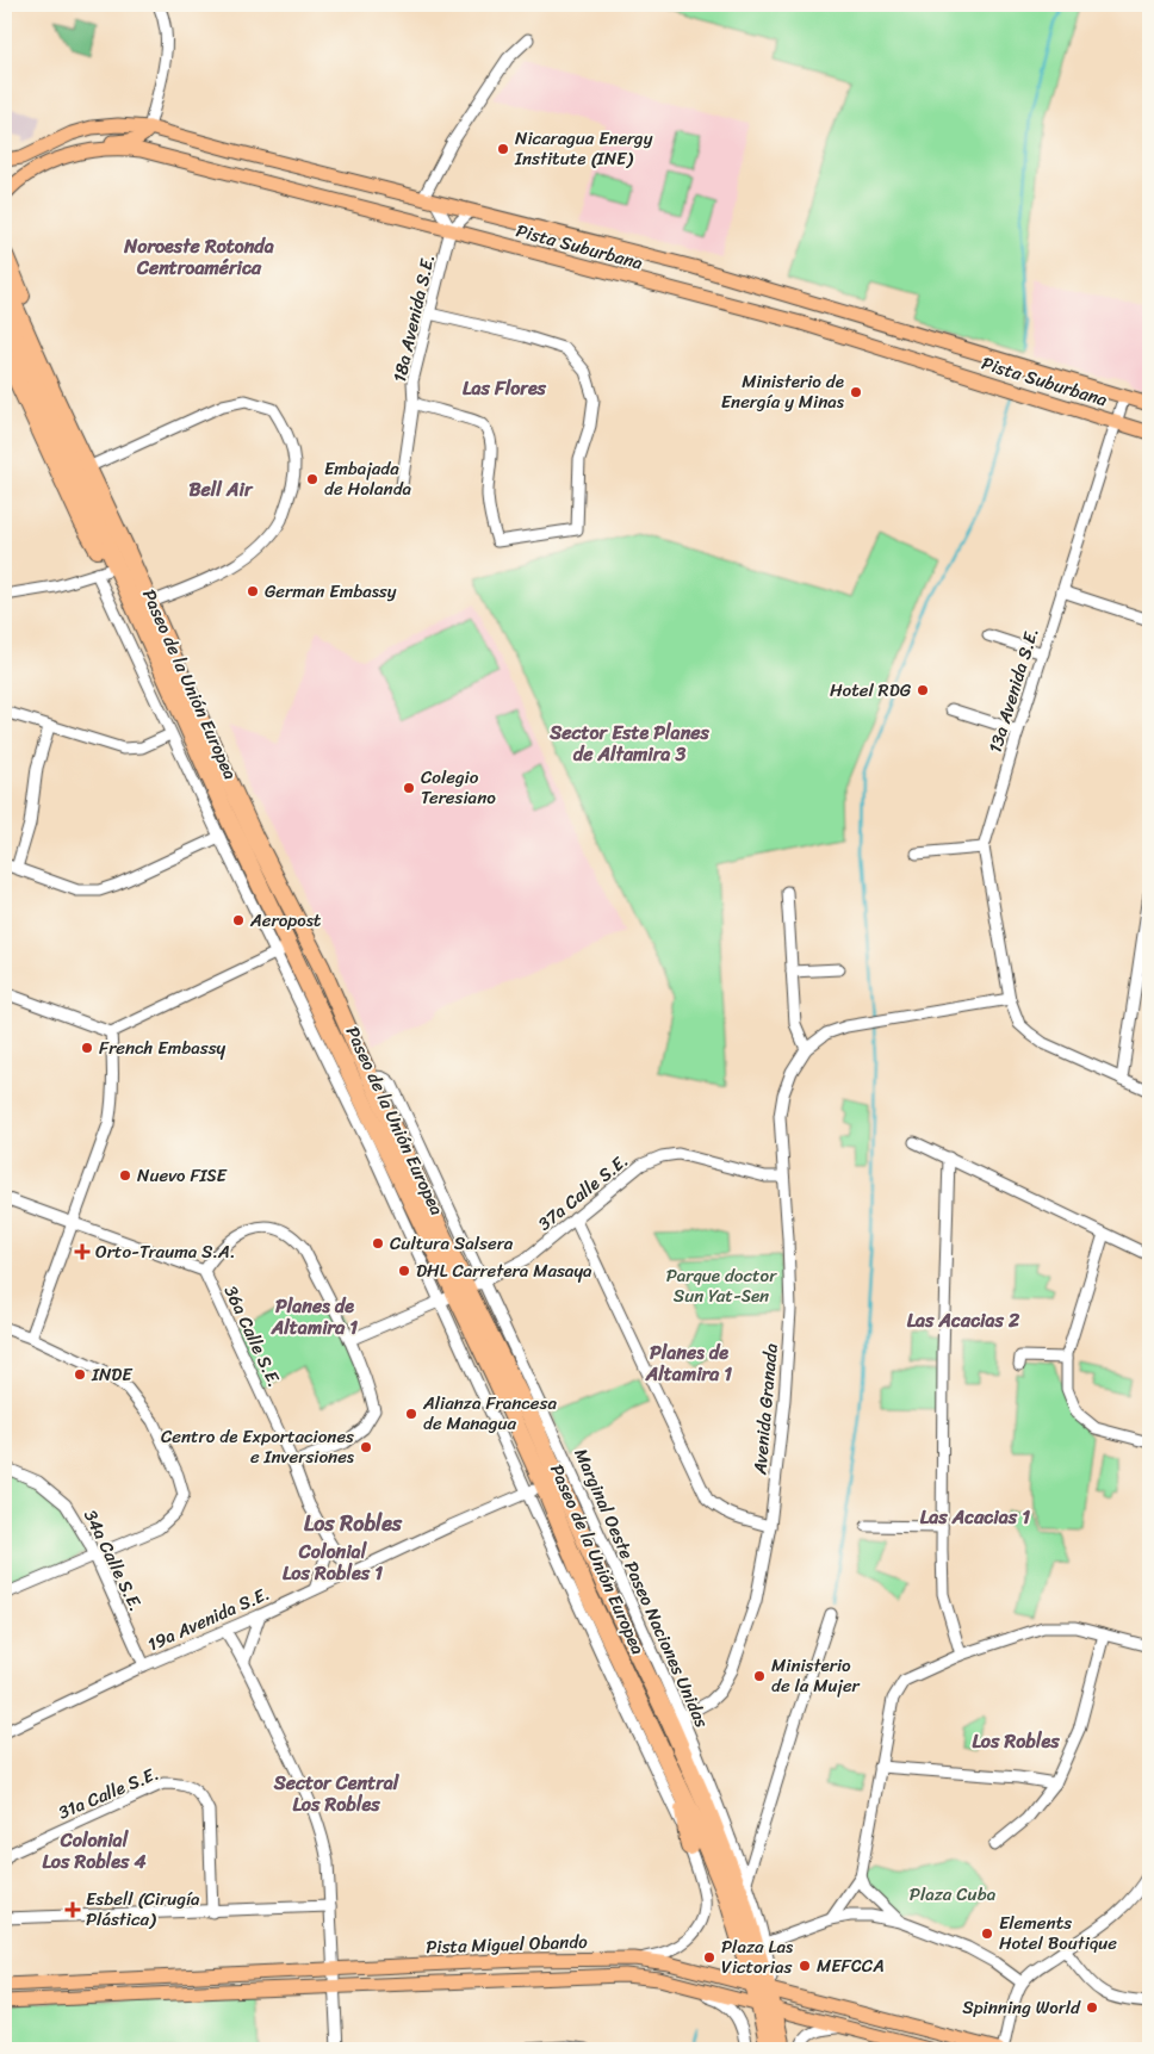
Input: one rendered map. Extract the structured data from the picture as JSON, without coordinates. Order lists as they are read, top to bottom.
{
  "streets": {
    "highway": ["Paseo de la Unión Europea"],
    "main road": ["Pista Suburbana", "Pista Miguel Obando"],
    "street": [
      "18a Avenida S.E.",
      "13a Avenida S.E.",
      "37a Calle S.E.",
      "36a Calle S.E.",
      "Avenida Granada",
      "34a Calle S.E.",
      "Marginal Oeste Paseo Naciones Unidas",
      "19a Avenida S.E.",
      "31a Calle S.E."
    ]
  },
  "crossings": [
    ["Pista Suburbana", "18a Avenida S.E."],
    ["Pista Suburbana", "13a Avenida S.E."],
    ["Paseo de la Unión Europea", "37a Calle S.E."],
    ["Paseo de la Unión Europea", "Avenida Granada"],
    ["Paseo de la Unión Europea", "Marginal Oeste Paseo Naciones Unidas"],
    ["Paseo de la Unión Europea", "19a Avenida S.E."],
    ["Paseo de la Unión Europea", "Pista Miguel Obando"],
    ["37a Calle S.E.", "Avenida Granada"],
    ["37a Calle S.E.", "Marginal Oeste Paseo Naciones Unidas"],
    ["36a Calle S.E.", "19a Avenida S.E."],
    ["Avenida Granada", "Marginal Oeste Paseo Naciones Unidas"],
    ["34a Calle S.E.", "19a Avenida S.E."]
  ],
  "districts": [
    "Noroeste Rotonda Centroamérica",
    "Las Flores",
    "Bell Air",
    "Sector Este Planes de Altamira 3",
    "Planes de Altamira 1",
    "Las Acacias 2",
    "Planes de Altamira 1",
    "Las Acacias 1",
    "Los Robles",
    "Colonial Los Robles 1",
    "Los Robles",
    "Sector Central Los Robles",
    "Colonial Los Robles 4"
  ],
  "parks": ["Parque doctor Sun Yat-Sen", "Plaza Cuba"],
  "places": {
    "other": [
      "Nicaragua Energy Institute (INE)",
      "Ministerio de Energía y Minas",
      "Embajada de Holanda",
      "German Embassy",
      "Hotel RDG",
      "Colegio Teresiano",
      "Aeropost",
      "French Embassy",
      "Nuevo FISE",
      "Cultura Salsera",
      "DHL Carretera Masaya",
      "INDE",
      "Alianza Francesa de Managua",
      "Centro de Exportaciones e Inversiones",
      "Ministerio de la Mujer",
      "Elements Hotel Boutique",
      "Plaza Las Victorias",
      "MEFCCA",
      "Spinning World"
    ],
    "health": ["Orto-Trauma S.A.", "Esbell (Cirugía Plástica)"]
  }
}
